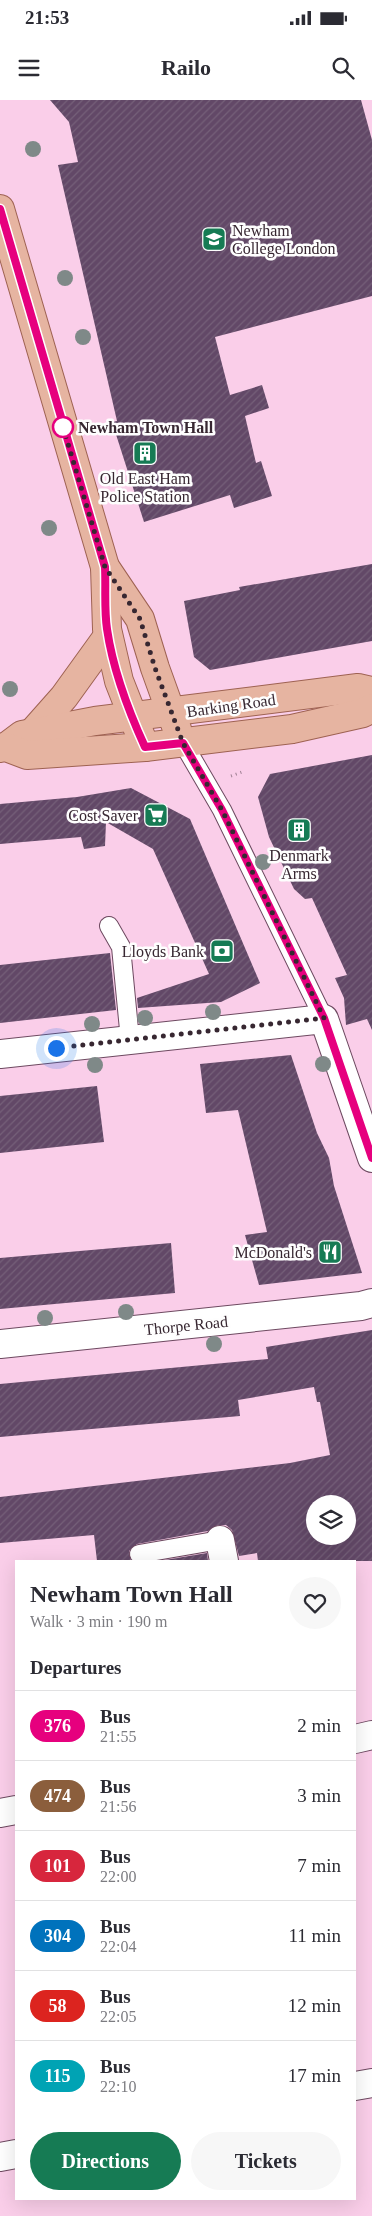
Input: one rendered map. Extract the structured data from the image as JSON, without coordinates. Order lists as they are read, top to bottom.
{
  "streets": {
    "main road": ["Barking Road"],
    "street": ["Thorpe Road"]
  },
  "places": {
    "school or university": ["Newham College London"],
    "other": ["Newham Town Hall"],
    "building": ["Old East Ham Police Station", "Denmark Arms"],
    "supermarket": ["Cost Saver"],
    "bank": ["Lloyds Bank"],
    "restaurant": ["McDonald's"]
  },
  "lines": ["bus line 376"],
  "page": {
    "status": "21:53",
    "header": "Railo",
    "heading": [
      ["Newham Town Hall", "Walk · 3 min · 190 m"],
      "Departures"
    ],
    "list": [
      {
        "mark": "376",
        "name": "Bus",
        "note": "21:55",
        "value": "2 min"
      },
      {
        "mark": "474",
        "name": "Bus",
        "note": "21:56",
        "value": "3 min"
      },
      {
        "mark": "101",
        "name": "Bus",
        "note": "22:00",
        "value": "7 min"
      },
      {
        "mark": "304",
        "name": "Bus",
        "note": "22:04",
        "value": "11 min"
      },
      {
        "mark": "58",
        "name": "Bus",
        "note": "22:05",
        "value": "12 min"
      },
      {
        "mark": "115",
        "name": "Bus",
        "note": "22:10",
        "value": "17 min"
      }
    ],
    "buttons": ["Directions", "Tickets"]
  }
}
